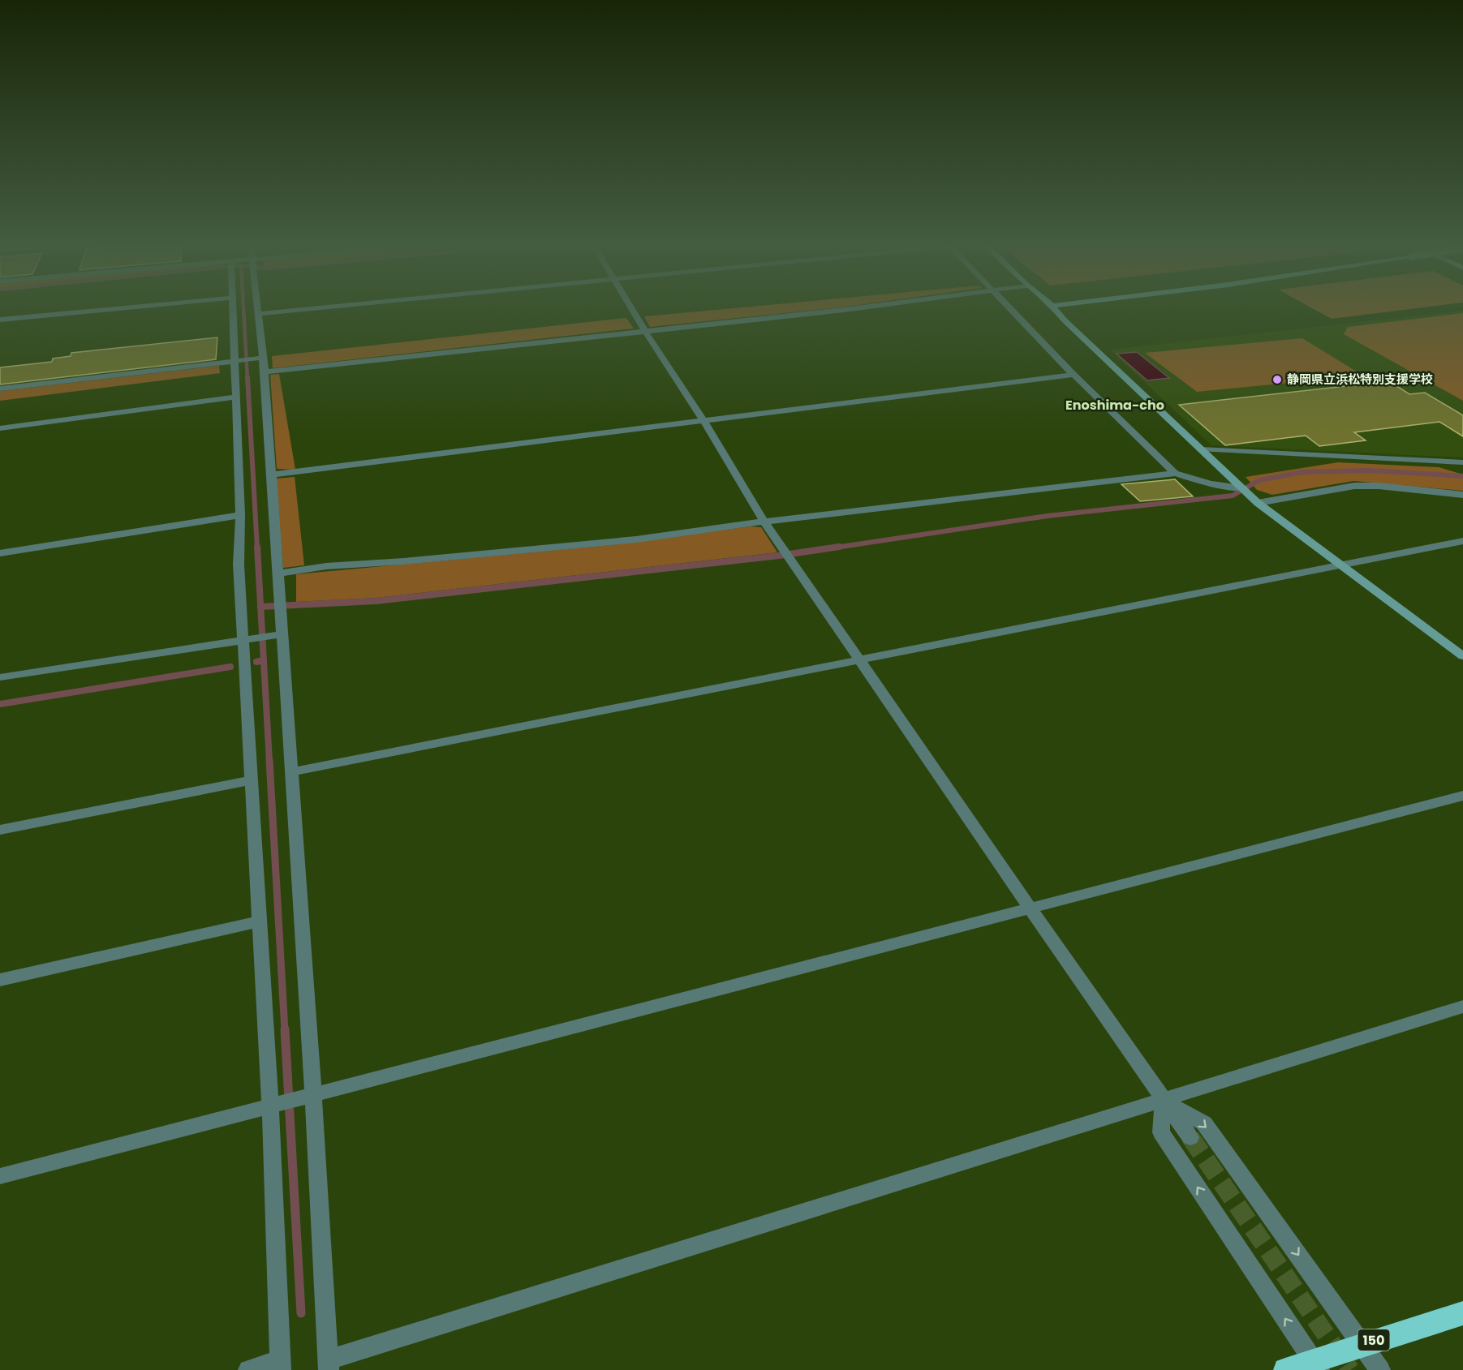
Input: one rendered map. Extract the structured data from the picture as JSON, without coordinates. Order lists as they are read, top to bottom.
{
  "streets": {
    "highway": ["150"]
  },
  "districts": ["Enoshima-cho"],
  "places": ["静岡県立浜松特別支援学校"]
}
